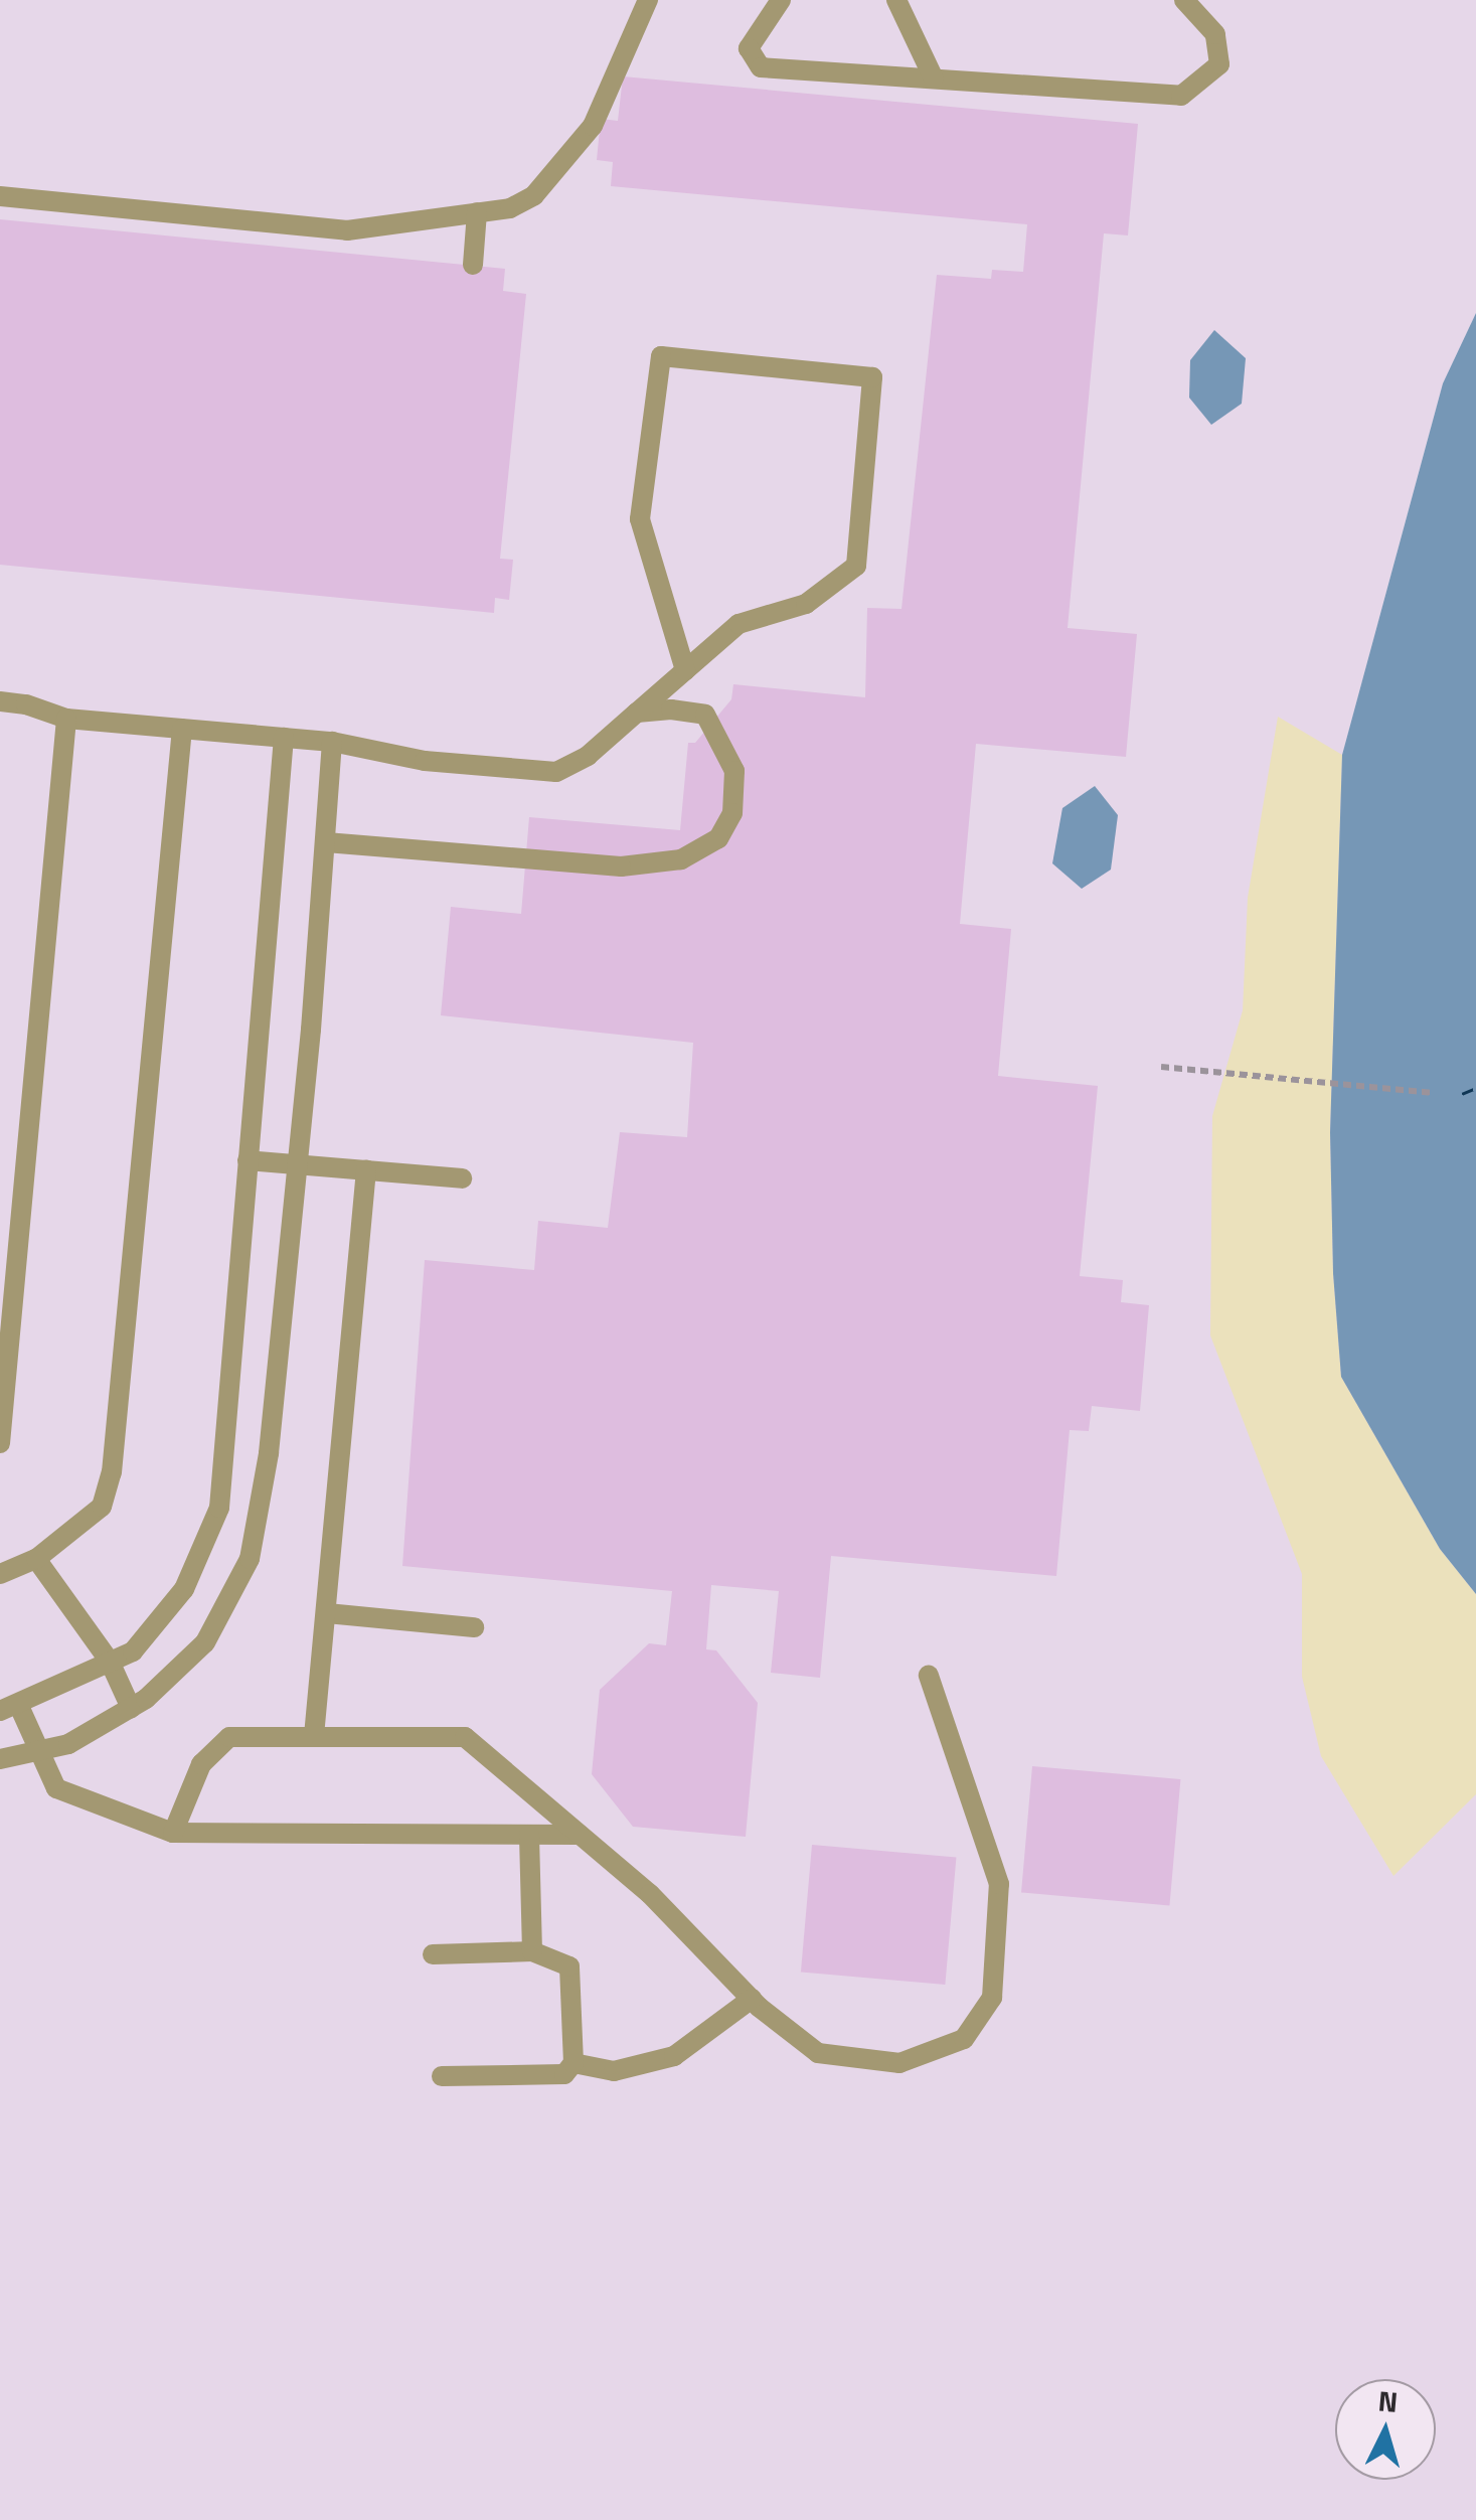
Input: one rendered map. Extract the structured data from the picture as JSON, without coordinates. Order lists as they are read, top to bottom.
{
  "north": "top"
}
